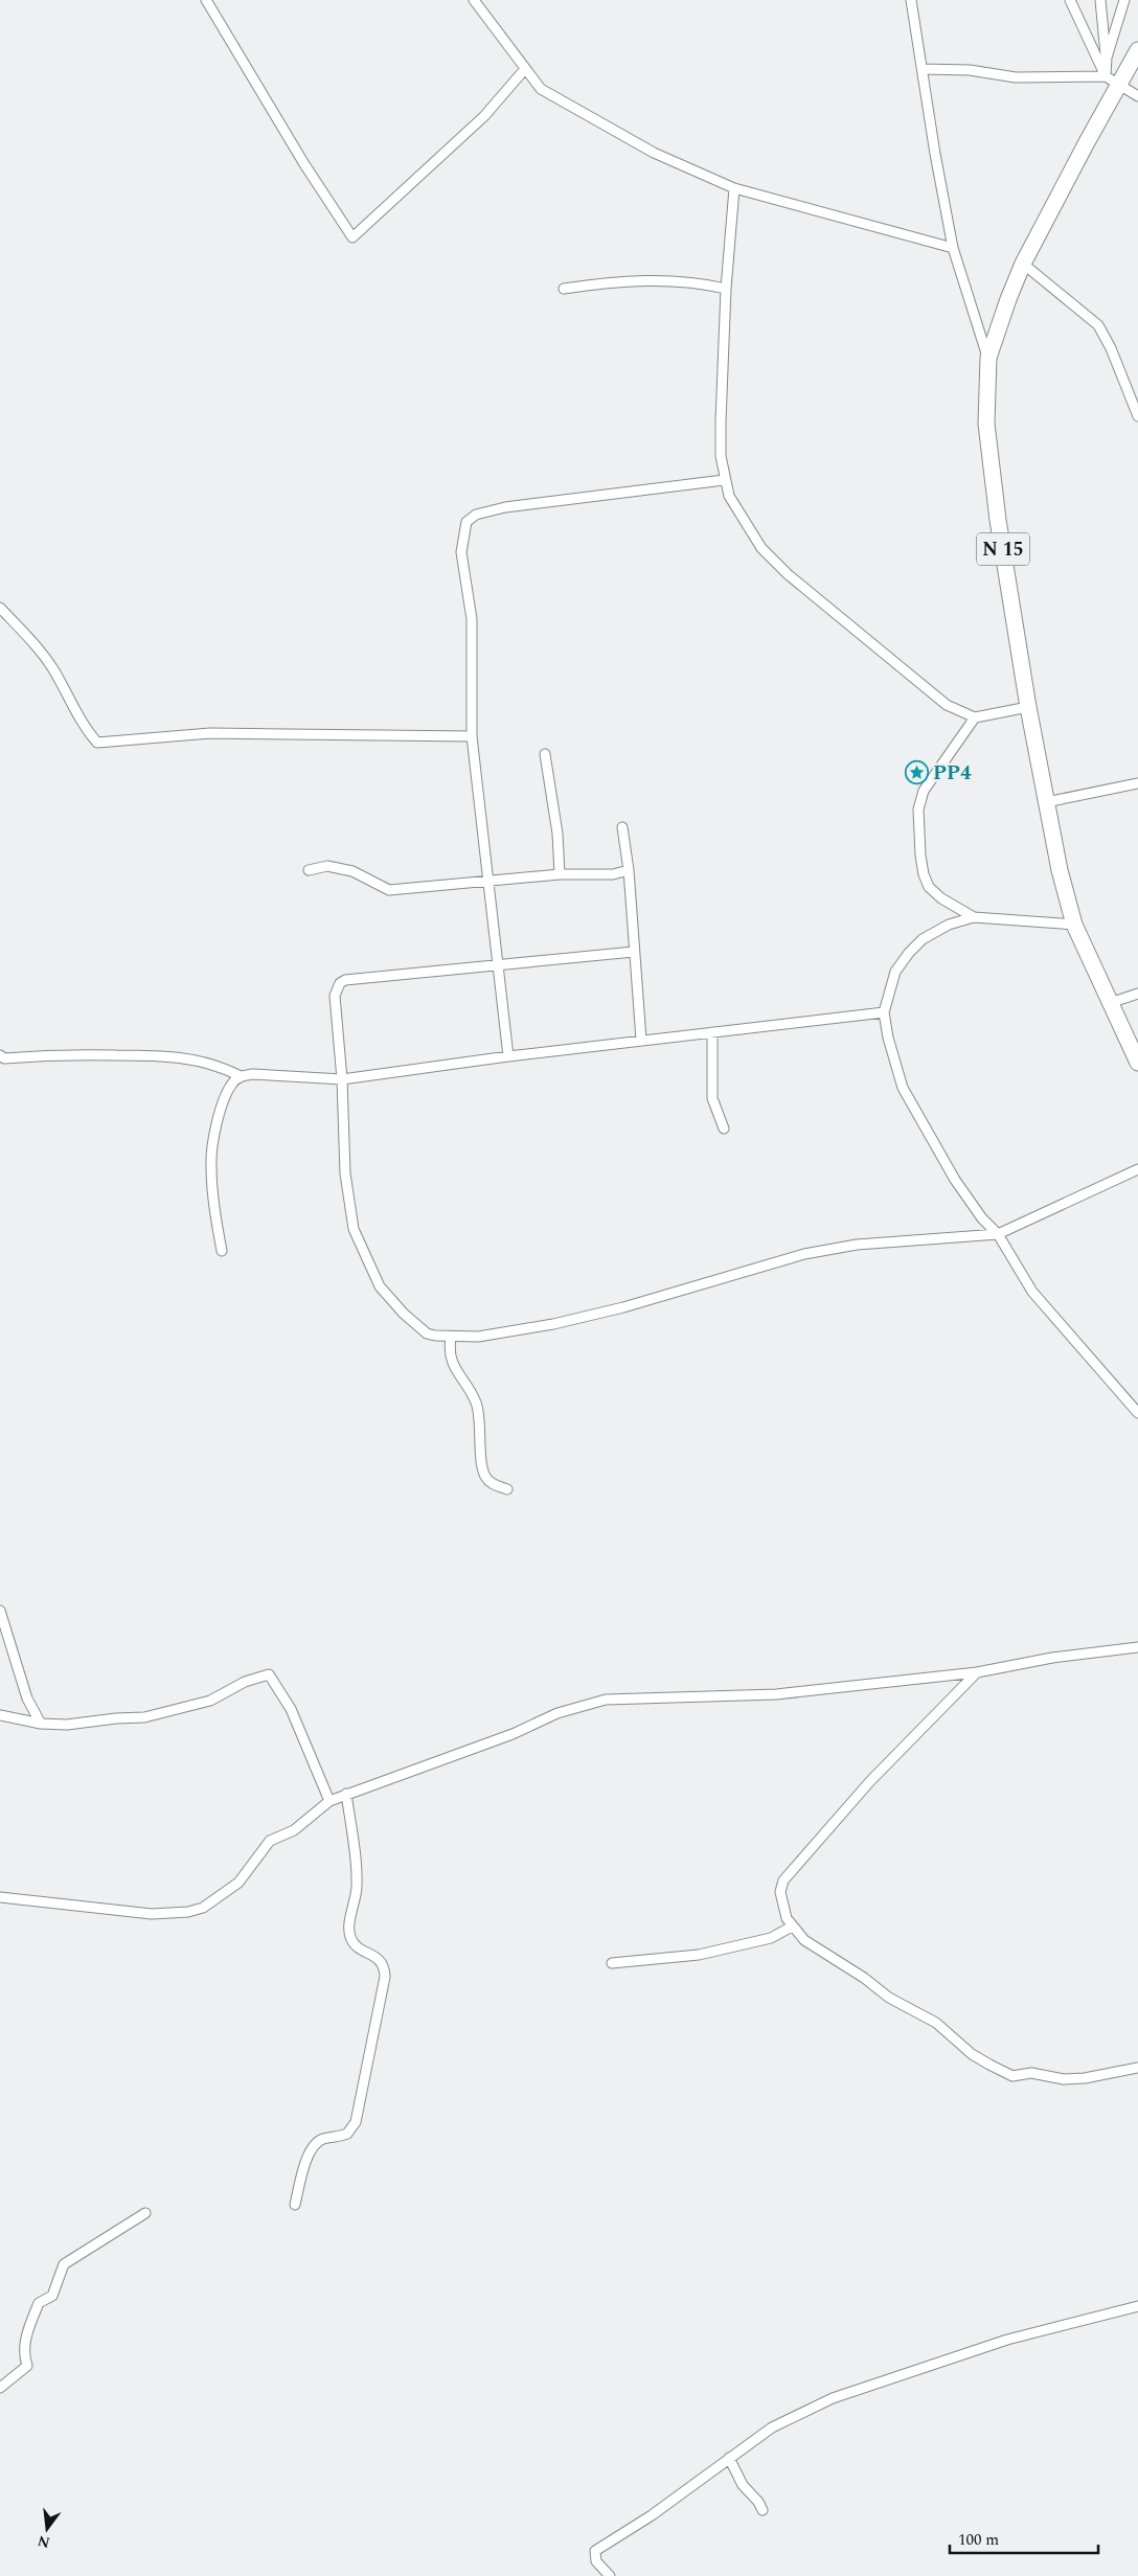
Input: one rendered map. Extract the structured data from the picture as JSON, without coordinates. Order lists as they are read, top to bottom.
{
  "streets": {
    "highway": ["N 15"]
  },
  "places": {
    "place": ["PP4"]
  },
  "scale_bar": "100 m",
  "north": "bottom"
}
